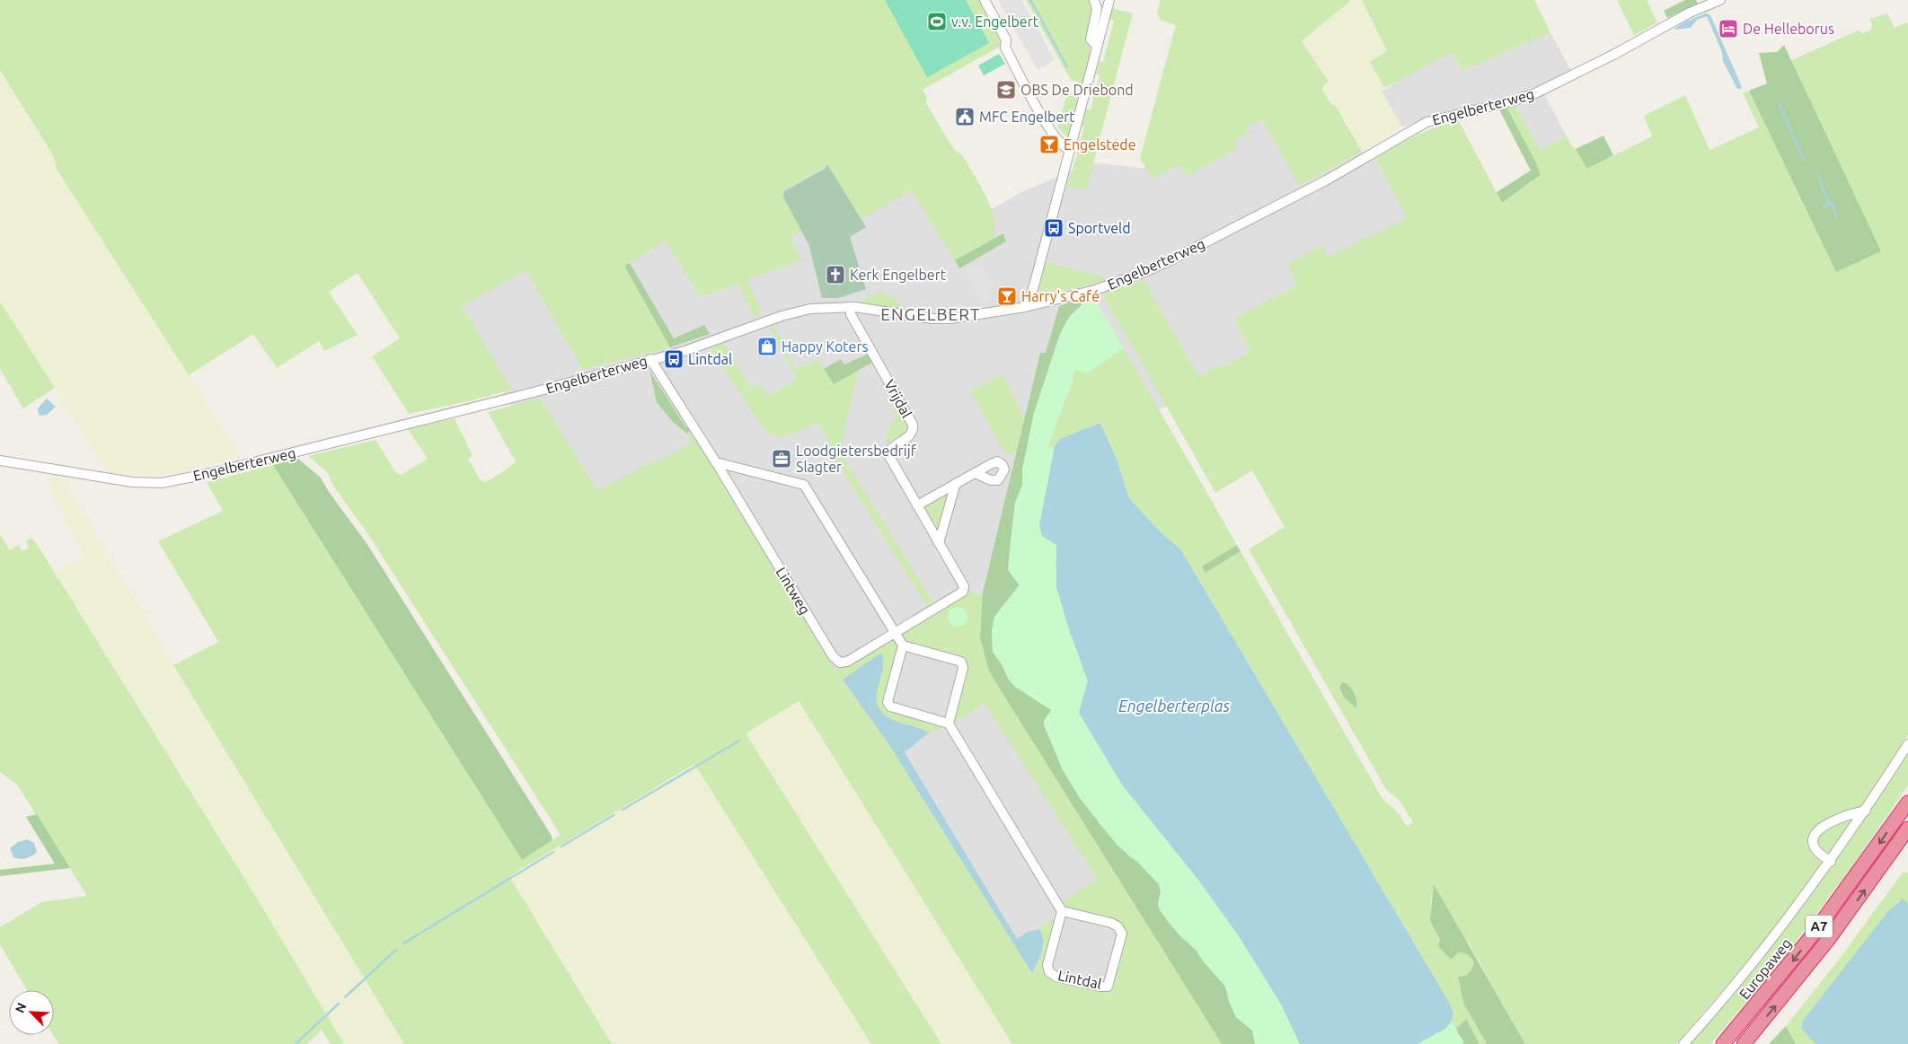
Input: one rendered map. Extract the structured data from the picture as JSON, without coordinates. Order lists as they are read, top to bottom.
{
  "streets": {
    "highway": ["A7", "Europaweg"],
    "street": [
      "Engelberterweg",
      "Vrijdal",
      "Lintweg",
      "Lintdal"
    ]
  },
  "crossings": [
    ["Engelberterweg", "Vrijdal"],
    ["Vrijdal", "Lintweg"]
  ],
  "districts": ["ENGELBERT"],
  "water": ["Engelberterplas"],
  "places": {
    "sports": ["v.v. Engelbert"],
    "hotel": ["De Helleborus"],
    "school or university": ["OBS De Driebond"],
    "public building": ["MFC Engelbert"],
    "bar": ["Engelstede", "Harry's Café"],
    "bus stop": ["Sportveld", "Lintdal"],
    "church": ["Kerk Engelbert"],
    "shop": ["Happy Koters"],
    "office": ["Loodgietersbedrijf Slagter"]
  },
  "north": "top left"
}
